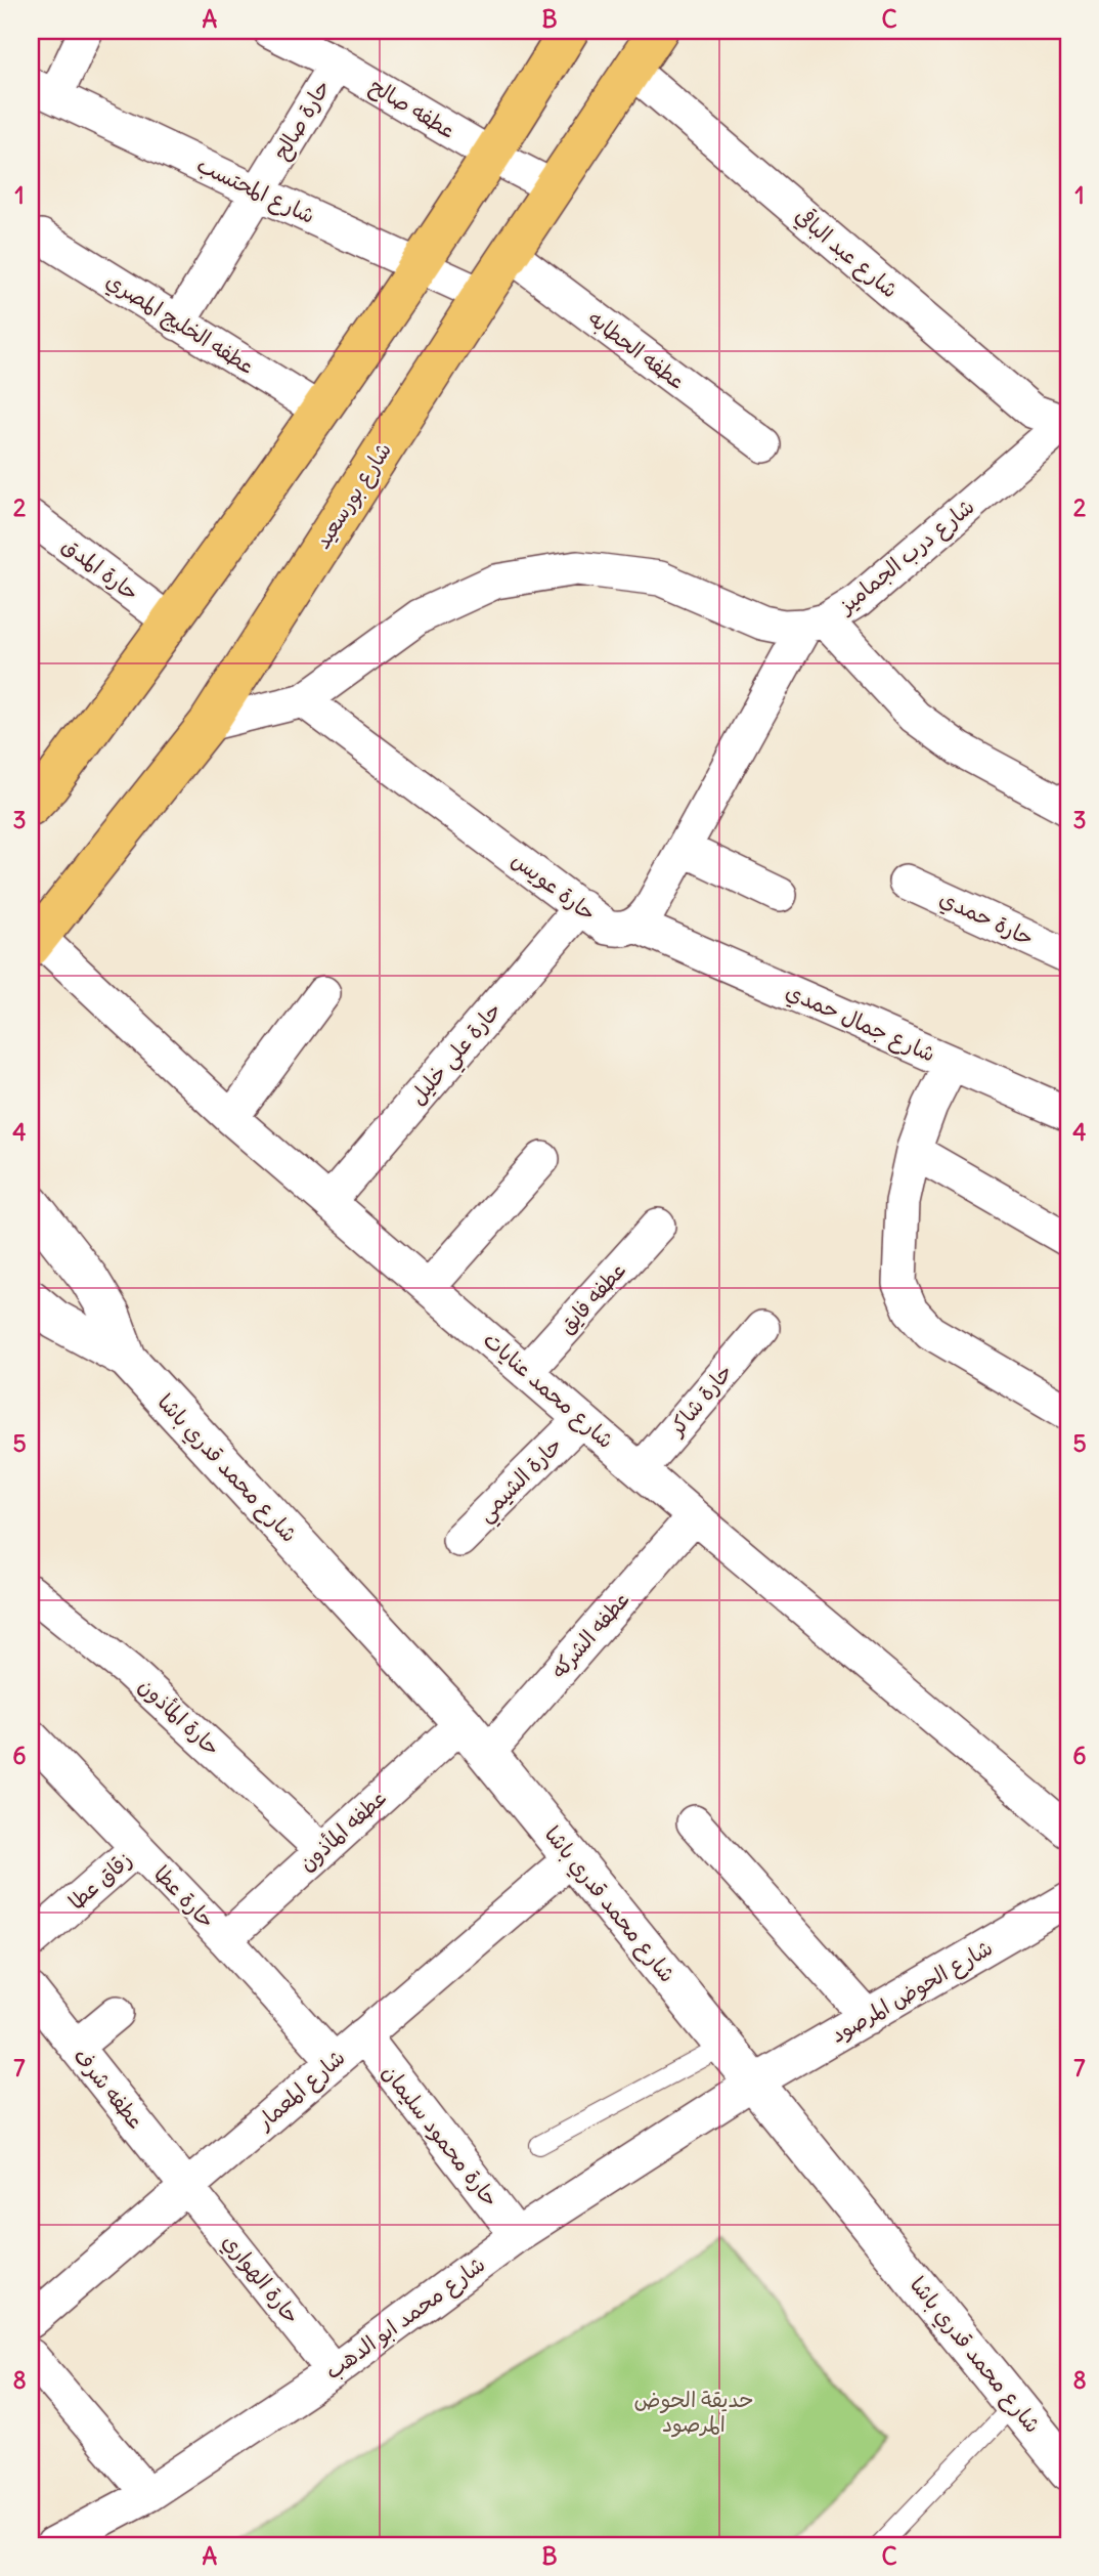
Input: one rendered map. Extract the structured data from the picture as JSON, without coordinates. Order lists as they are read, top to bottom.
{
  "streets": {
    "main road": ["شارع بورسعيد"],
    "street": [
      "عطفه صالح",
      "حارة صالح",
      "شارع المحتسب",
      "شارع عبد الباقي",
      "عطفه الخليج المصري",
      "عطفه الحطابه",
      "شارع درب الجماميز",
      "حارة المدق",
      "حارة عويس",
      "حارة حمدي",
      "شارع جمال حمدي",
      "حارة علي خليل",
      "عطفه فايق",
      "شارع محمد عنايات",
      "حارة شاكر",
      "شارع محمد قدري باشا",
      "حارة الشيمي",
      "عطفه الشركه",
      "حارة المأذون",
      "عطفه المأذون",
      "زقاق عطا",
      "حارة عطا",
      "شارع الحوض المرصود",
      "عطفه شرف",
      "شارع المعمار",
      "حارة محمود سليمان",
      "حارة الهواري",
      "شارع محمد ابو الدهب"
    ]
  },
  "crossings": [
    ["عطفه صالح", "حارة صالح"],
    ["عطفه صالح", "شارع بورسعيد"],
    ["حارة صالح", "شارع المحتسب"],
    ["حارة صالح", "عطفه الخليج المصري"],
    ["شارع المحتسب", "شارع بورسعيد"],
    ["شارع عبد الباقي", "شارع بورسعيد"],
    ["شارع عبد الباقي", "شارع درب الجماميز"],
    ["عطفه الحطابه", "شارع بورسعيد"],
    ["شارع بورسعيد", "شارع محمد عنايات"],
    ["حارة عويس", "شارع جمال حمدي"],
    ["حارة عويس", "حارة علي خليل"],
    ["حارة علي خليل", "شارع محمد عنايات"],
    ["عطفه فايق", "شارع محمد عنايات"],
    ["شارع محمد عنايات", "حارة شاكر"],
    ["شارع محمد عنايات", "حارة الشيمي"],
    ["شارع محمد عنايات", "عطفه الشركه"],
    ["شارع محمد قدري باشا", "عطفه الشركه"],
    ["شارع محمد قدري باشا", "عطفه المأذون"],
    ["شارع محمد قدري باشا", "شارع الحوض المرصود"],
    ["شارع محمد قدري باشا", "شارع المعمار"],
    ["شارع محمد قدري باشا", "شارع محمد ابو الدهب"],
    ["حارة المأذون", "عطفه المأذون"],
    ["عطفه المأذون", "حارة عطا"],
    ["زقاق عطا", "حارة عطا"],
    ["حارة عطا", "شارع المعمار"],
    ["شارع الحوض المرصود", "شارع محمد ابو الدهب"],
    ["عطفه شرف", "شارع المعمار"],
    ["عطفه شرف", "حارة الهواري"],
    ["شارع المعمار", "حارة محمود سليمان"],
    ["شارع المعمار", "حارة الهواري"],
    ["حارة محمود سليمان", "شارع محمد ابو الدهب"],
    ["حارة الهواري", "شارع محمد ابو الدهب"]
  ],
  "parks": ["حديقة الحوض المرصود"],
  "grid": {
    "columns": ["A", "B", "C"],
    "rows": [
      "1",
      "2",
      "3",
      "4",
      "5",
      "6",
      "7",
      "8"
    ]
  }
}
